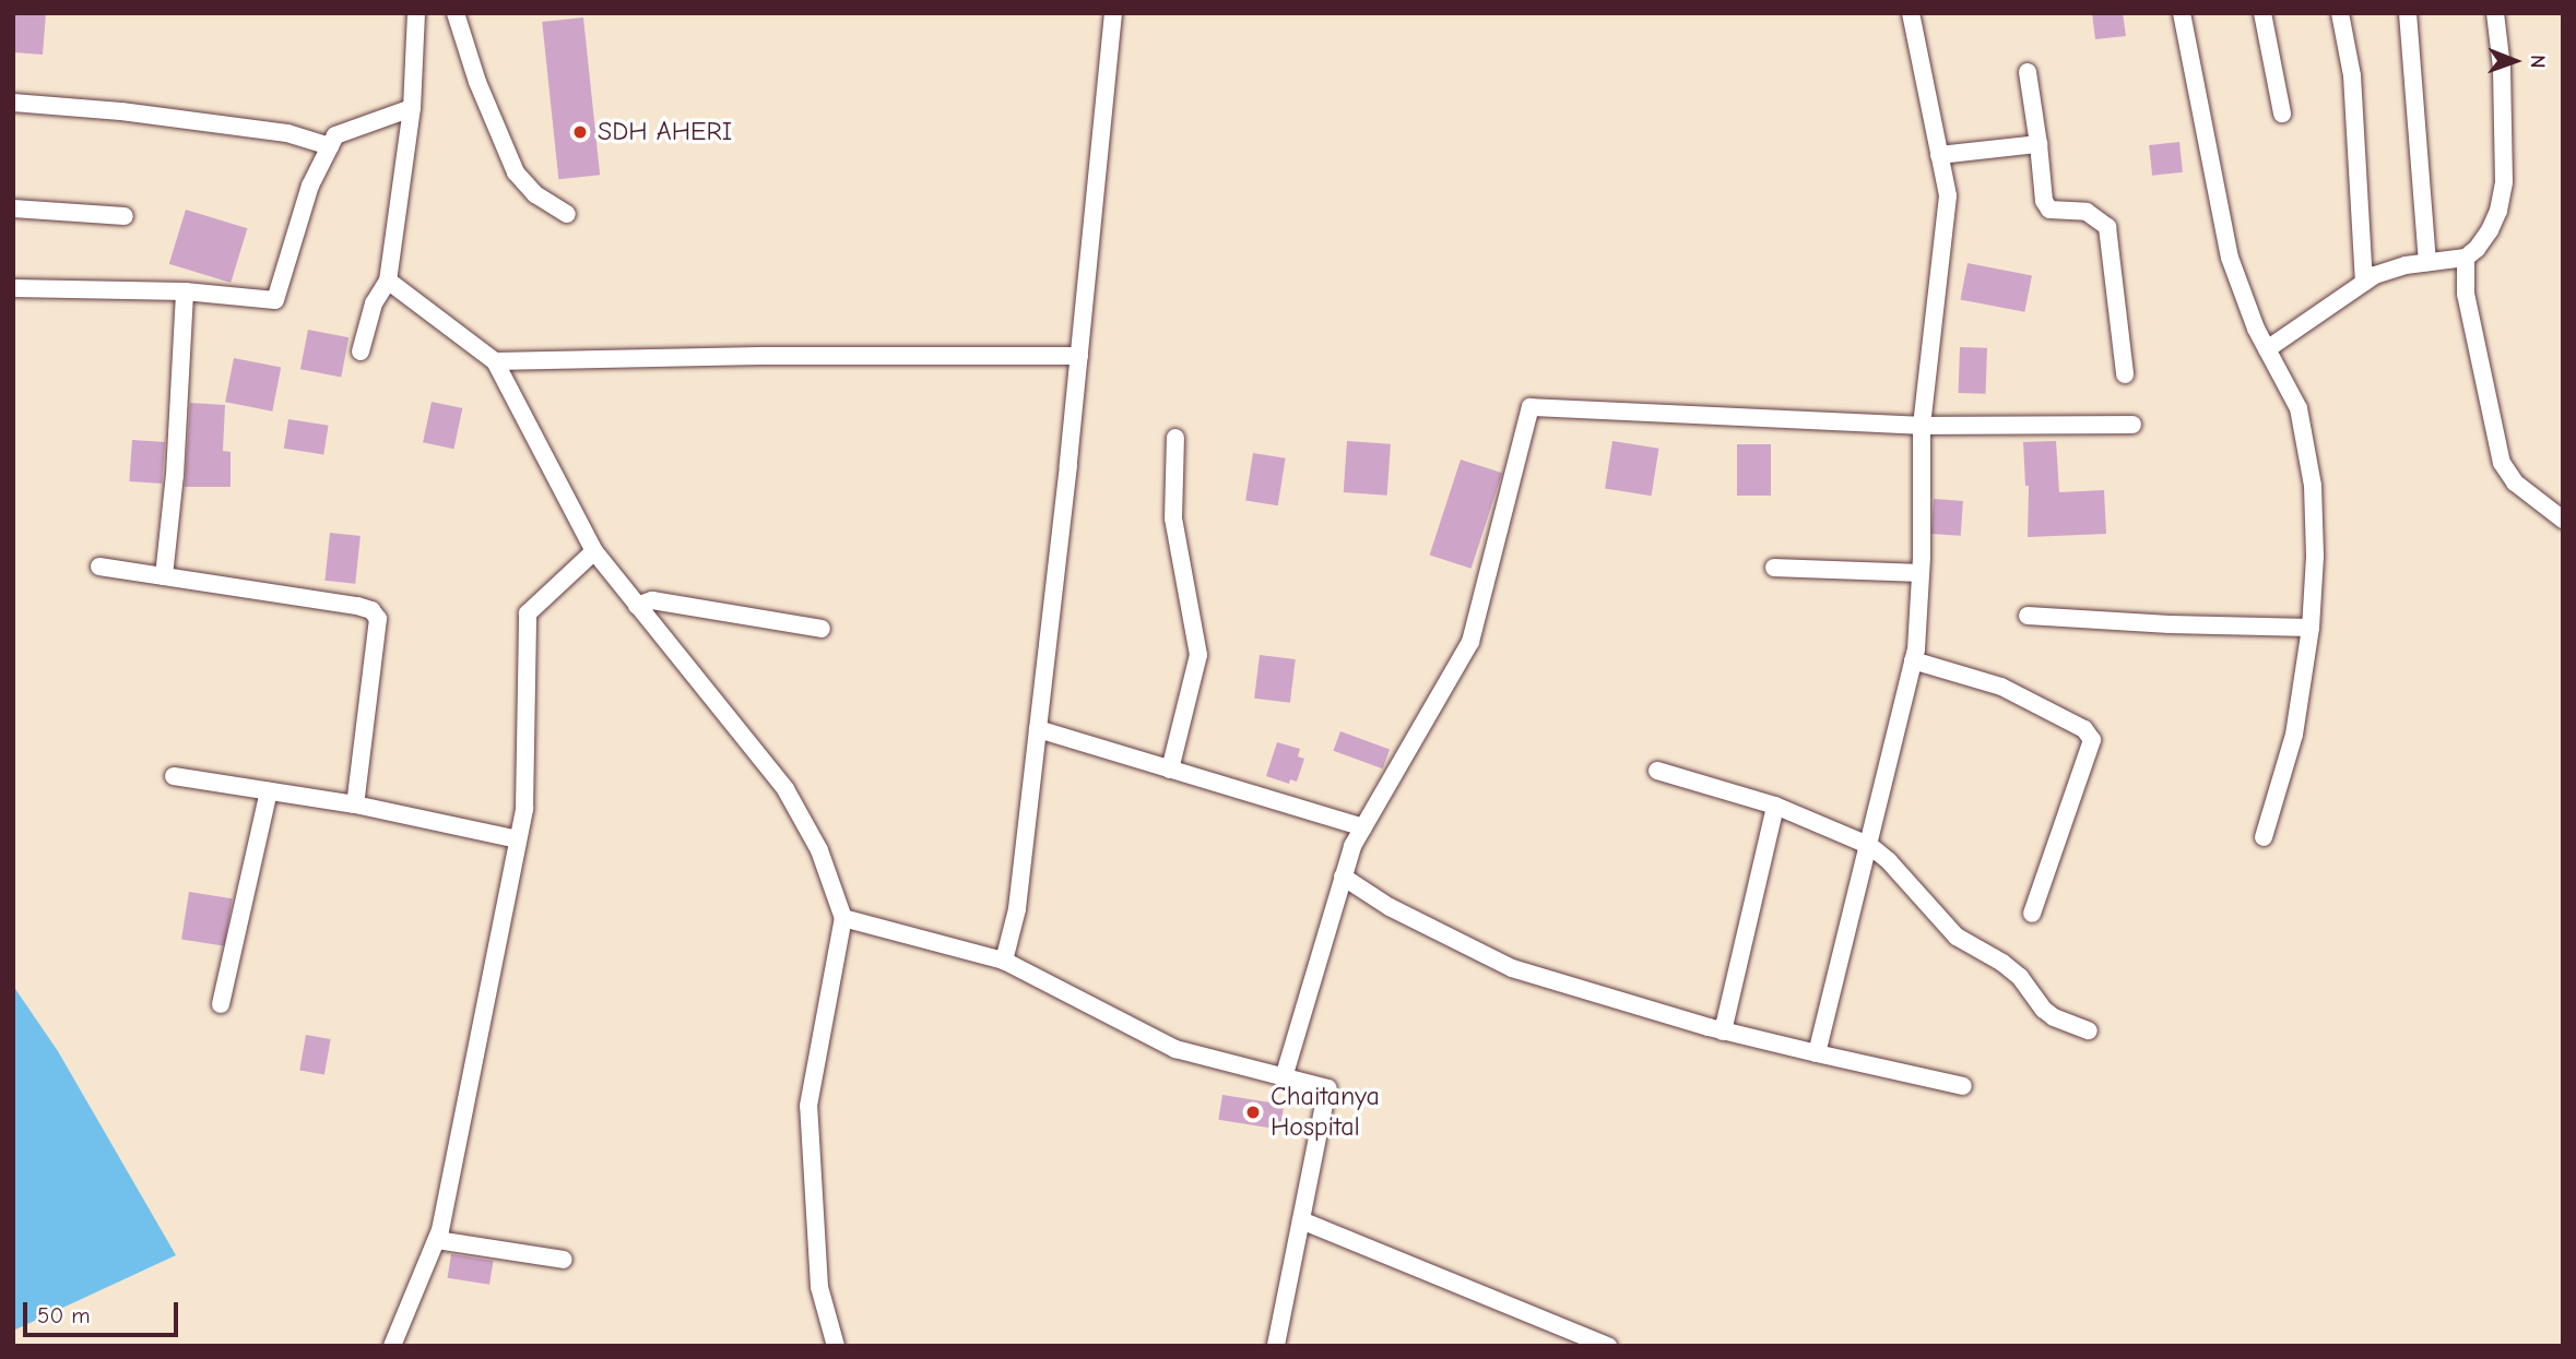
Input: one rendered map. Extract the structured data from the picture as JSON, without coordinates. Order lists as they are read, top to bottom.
{
  "places": ["SDH AHERI", "Chaitanya Hospital"],
  "scale_bar": "50 m",
  "north": "right"
}
